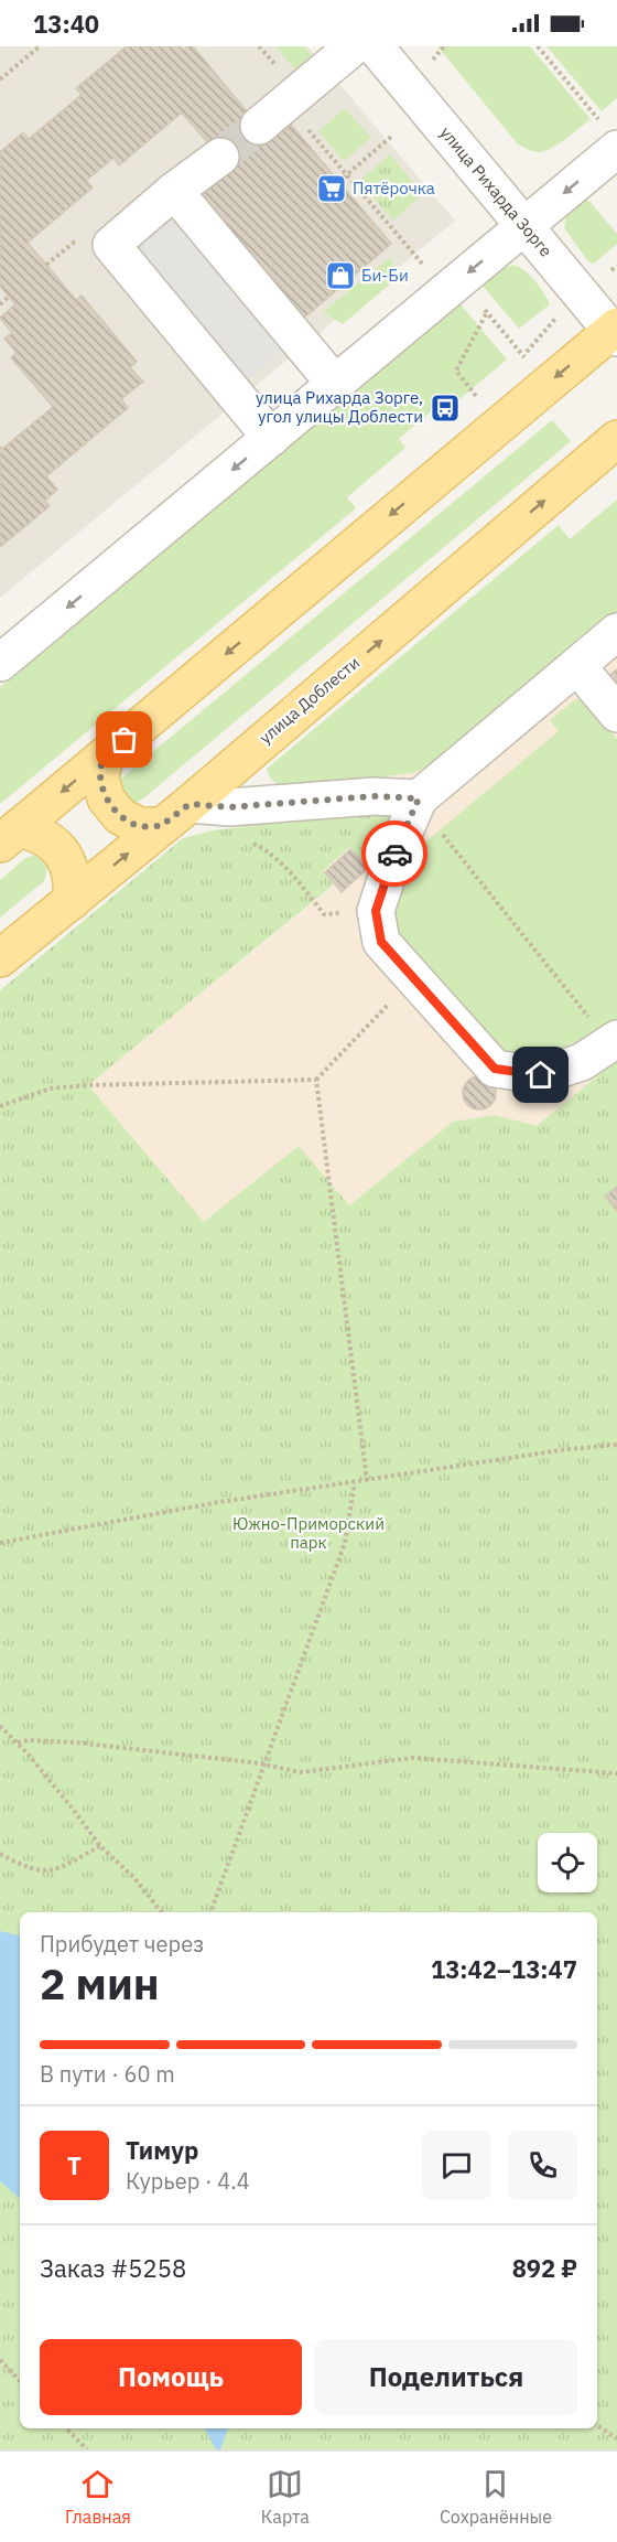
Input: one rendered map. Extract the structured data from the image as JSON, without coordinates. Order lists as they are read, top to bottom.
{
  "streets": {
    "main road": ["улица Доблести"],
    "street": ["улица Рихарда Зорге"]
  },
  "parks": ["Южно-Приморский парк"],
  "places": {
    "supermarket": ["Пятёрочка"],
    "shop": ["Би-Би"],
    "bus stop": ["улица Рихарда Зорге, угол улицы Доблести"]
  },
  "page": {
    "status": "13:40",
    "heading": ["2 мин", "Прибудет через", "13:42–13:47"],
    "panel": [
      "Тимур",
      "Курьер · 4.4",
      "Заказ #5258",
      "892 ₽"
    ],
    "bar": "В пути · 60 m",
    "round": "Т",
    "buttons": ["Помощь", "Поделиться"],
    "tabs": ["Главная", "Карта", "Сохранённые"]
  }
}
